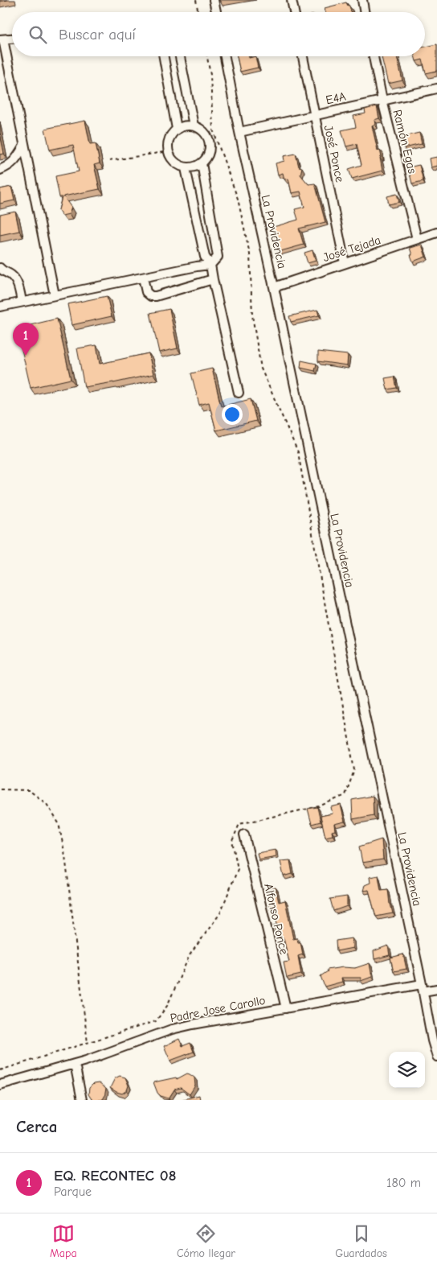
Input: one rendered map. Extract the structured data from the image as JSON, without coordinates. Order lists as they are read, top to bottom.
{
  "streets": {
    "street": [
      "E4A",
      "Ramón Egas",
      "José Ponce",
      "La Providencia",
      "José Tejada",
      "Alfonso Ponce",
      "Padre Jose Carollo"
    ]
  },
  "crossings": [
    ["E4A", "Ramón Egas"],
    ["E4A", "José Ponce"],
    ["E4A", "La Providencia"],
    ["Ramón Egas", "José Tejada"],
    ["José Ponce", "José Tejada"],
    ["La Providencia", "José Tejada"],
    ["La Providencia", "Padre Jose Carollo"],
    ["Alfonso Ponce", "Padre Jose Carollo"]
  ],
  "page": {
    "search": "Buscar aquí",
    "pins": "1",
    "heading": "Cerca",
    "list": [
      {
        "mark": "1",
        "name": "EQ. RECONTEC 08",
        "note": "Parque",
        "value": "180 m"
      }
    ],
    "nav": ["Mapa", "Cómo llegar", "Guardados"]
  }
}
